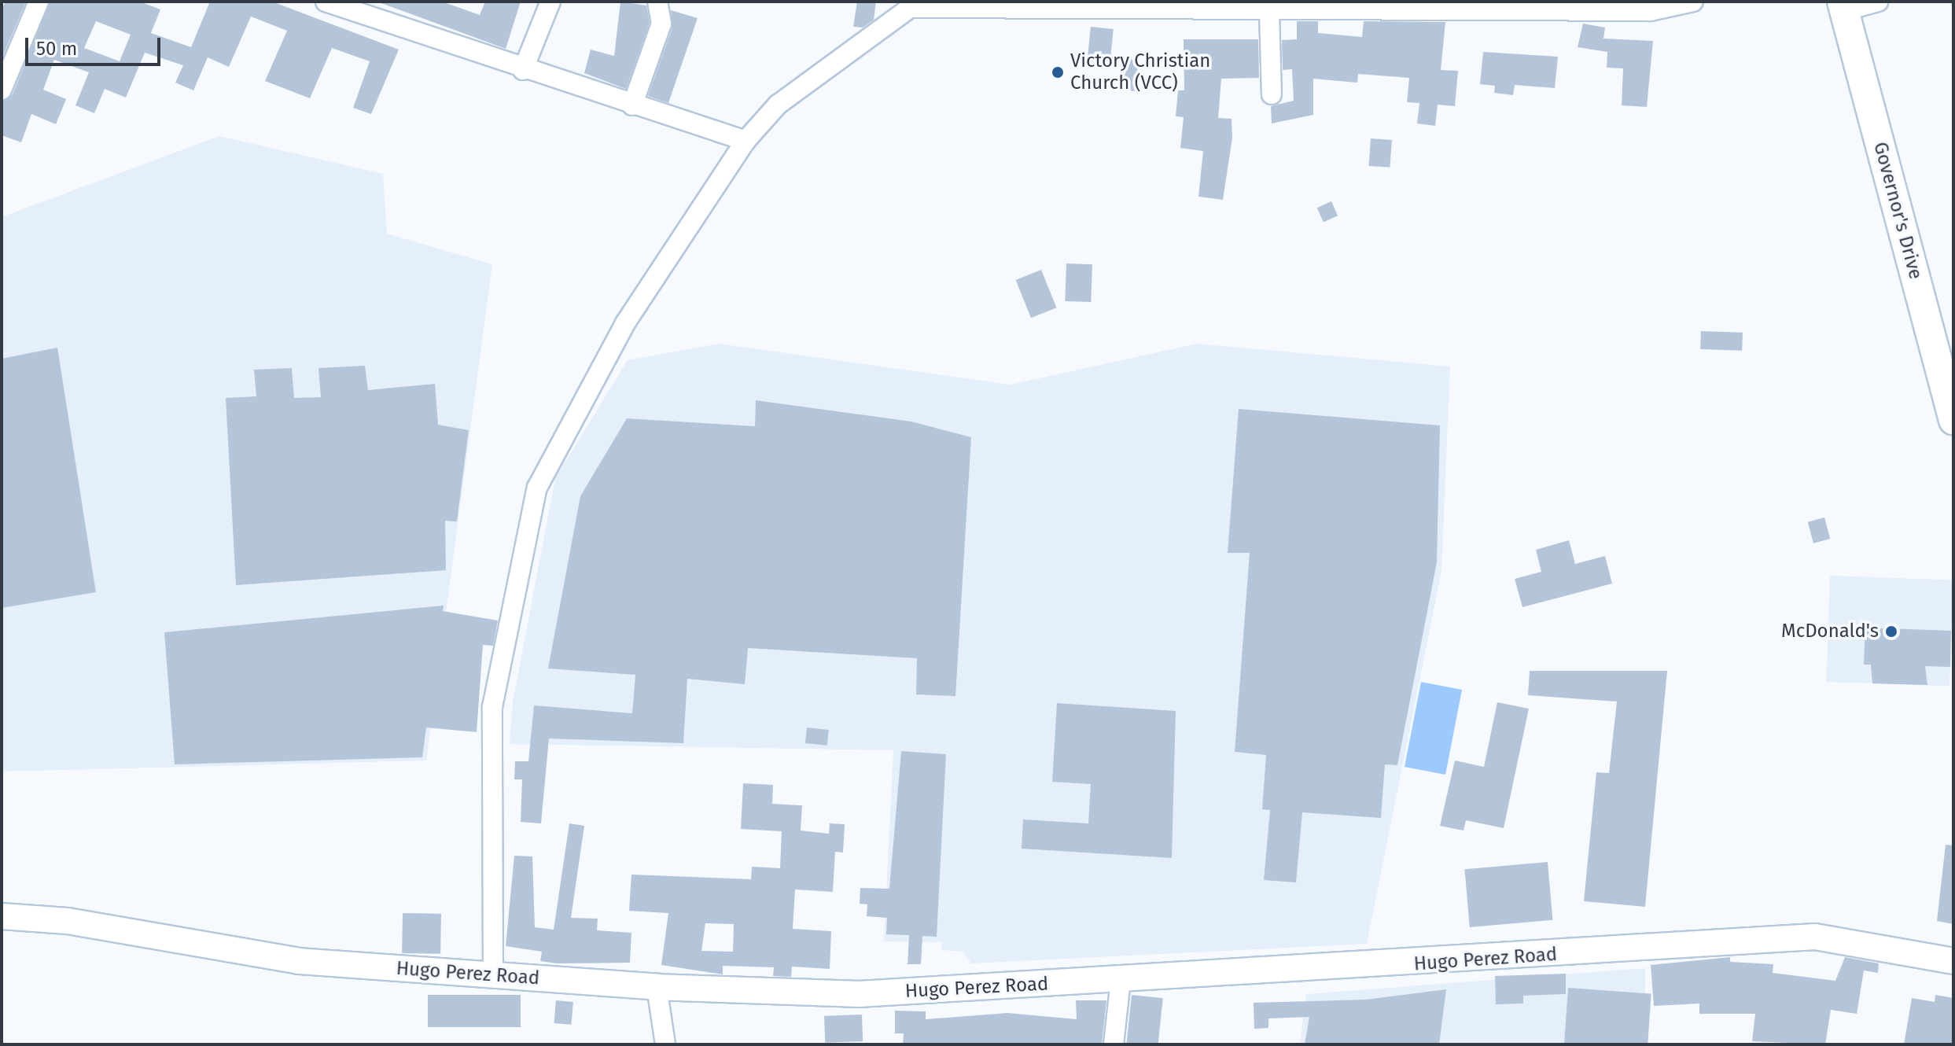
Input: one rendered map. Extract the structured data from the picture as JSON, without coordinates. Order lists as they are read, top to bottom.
{
  "streets": {
    "main road": ["Governor's Drive"],
    "street": ["Hugo Perez Road"]
  },
  "places": ["Victory Christian Church (VCC)", "McDonald's"],
  "scale_bar": "50 m"
}
